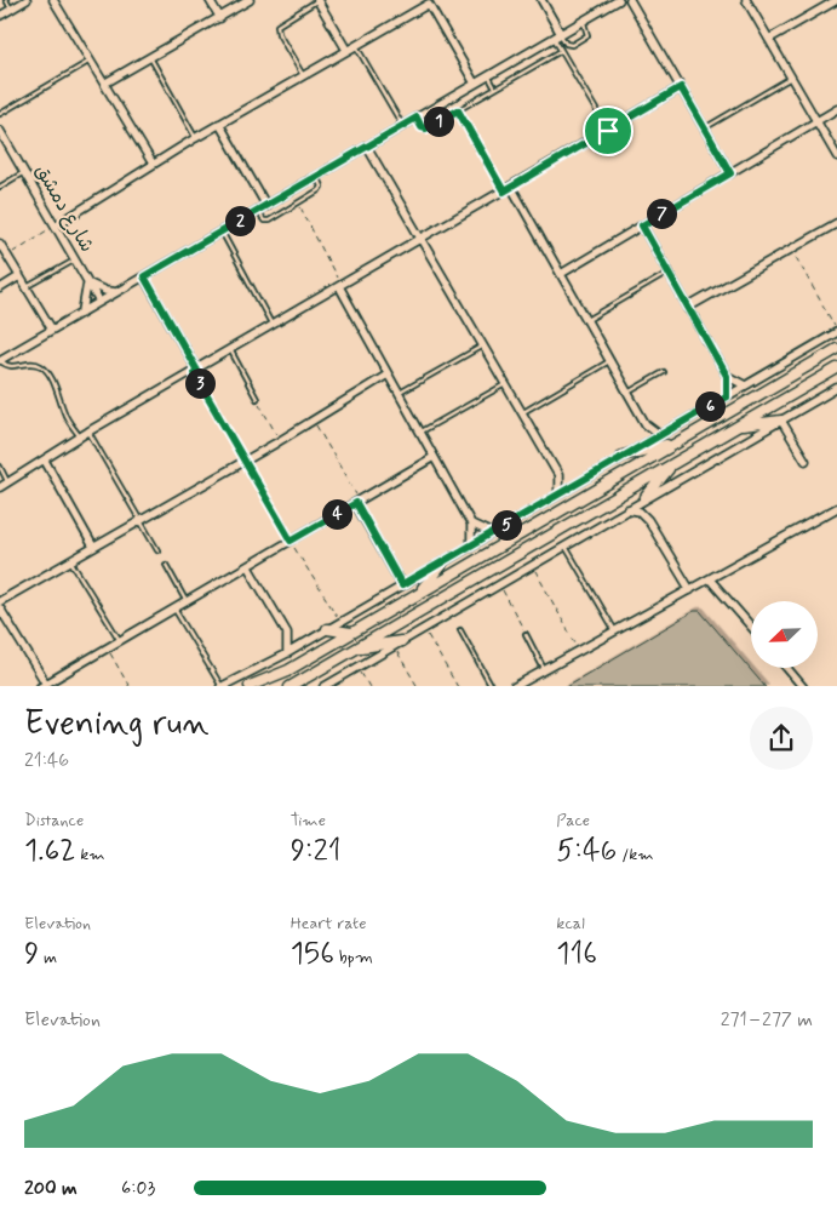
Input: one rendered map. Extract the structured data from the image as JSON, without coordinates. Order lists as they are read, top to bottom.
{
  "streets": {
    "street": ["شارع دمشق"]
  },
  "north": "bottom left",
  "page": {
    "pins": [
      "1",
      "7",
      "2",
      "3",
      "6",
      "4",
      "5"
    ],
    "heading": ["Evening run", "21:46"],
    "stats": [
      ["Distance", "1.62 km"],
      ["Time", "9:21"],
      ["Pace", "5:46 /km"],
      ["Elevation", "9 m"],
      ["Heart rate", "156 bpm"],
      ["kcal", "116"]
    ],
    "chart": ["Elevation", "271–277 m"],
    "list": [
      {
        "name": "200 m",
        "note": "6:03"
      }
    ]
  }
}
